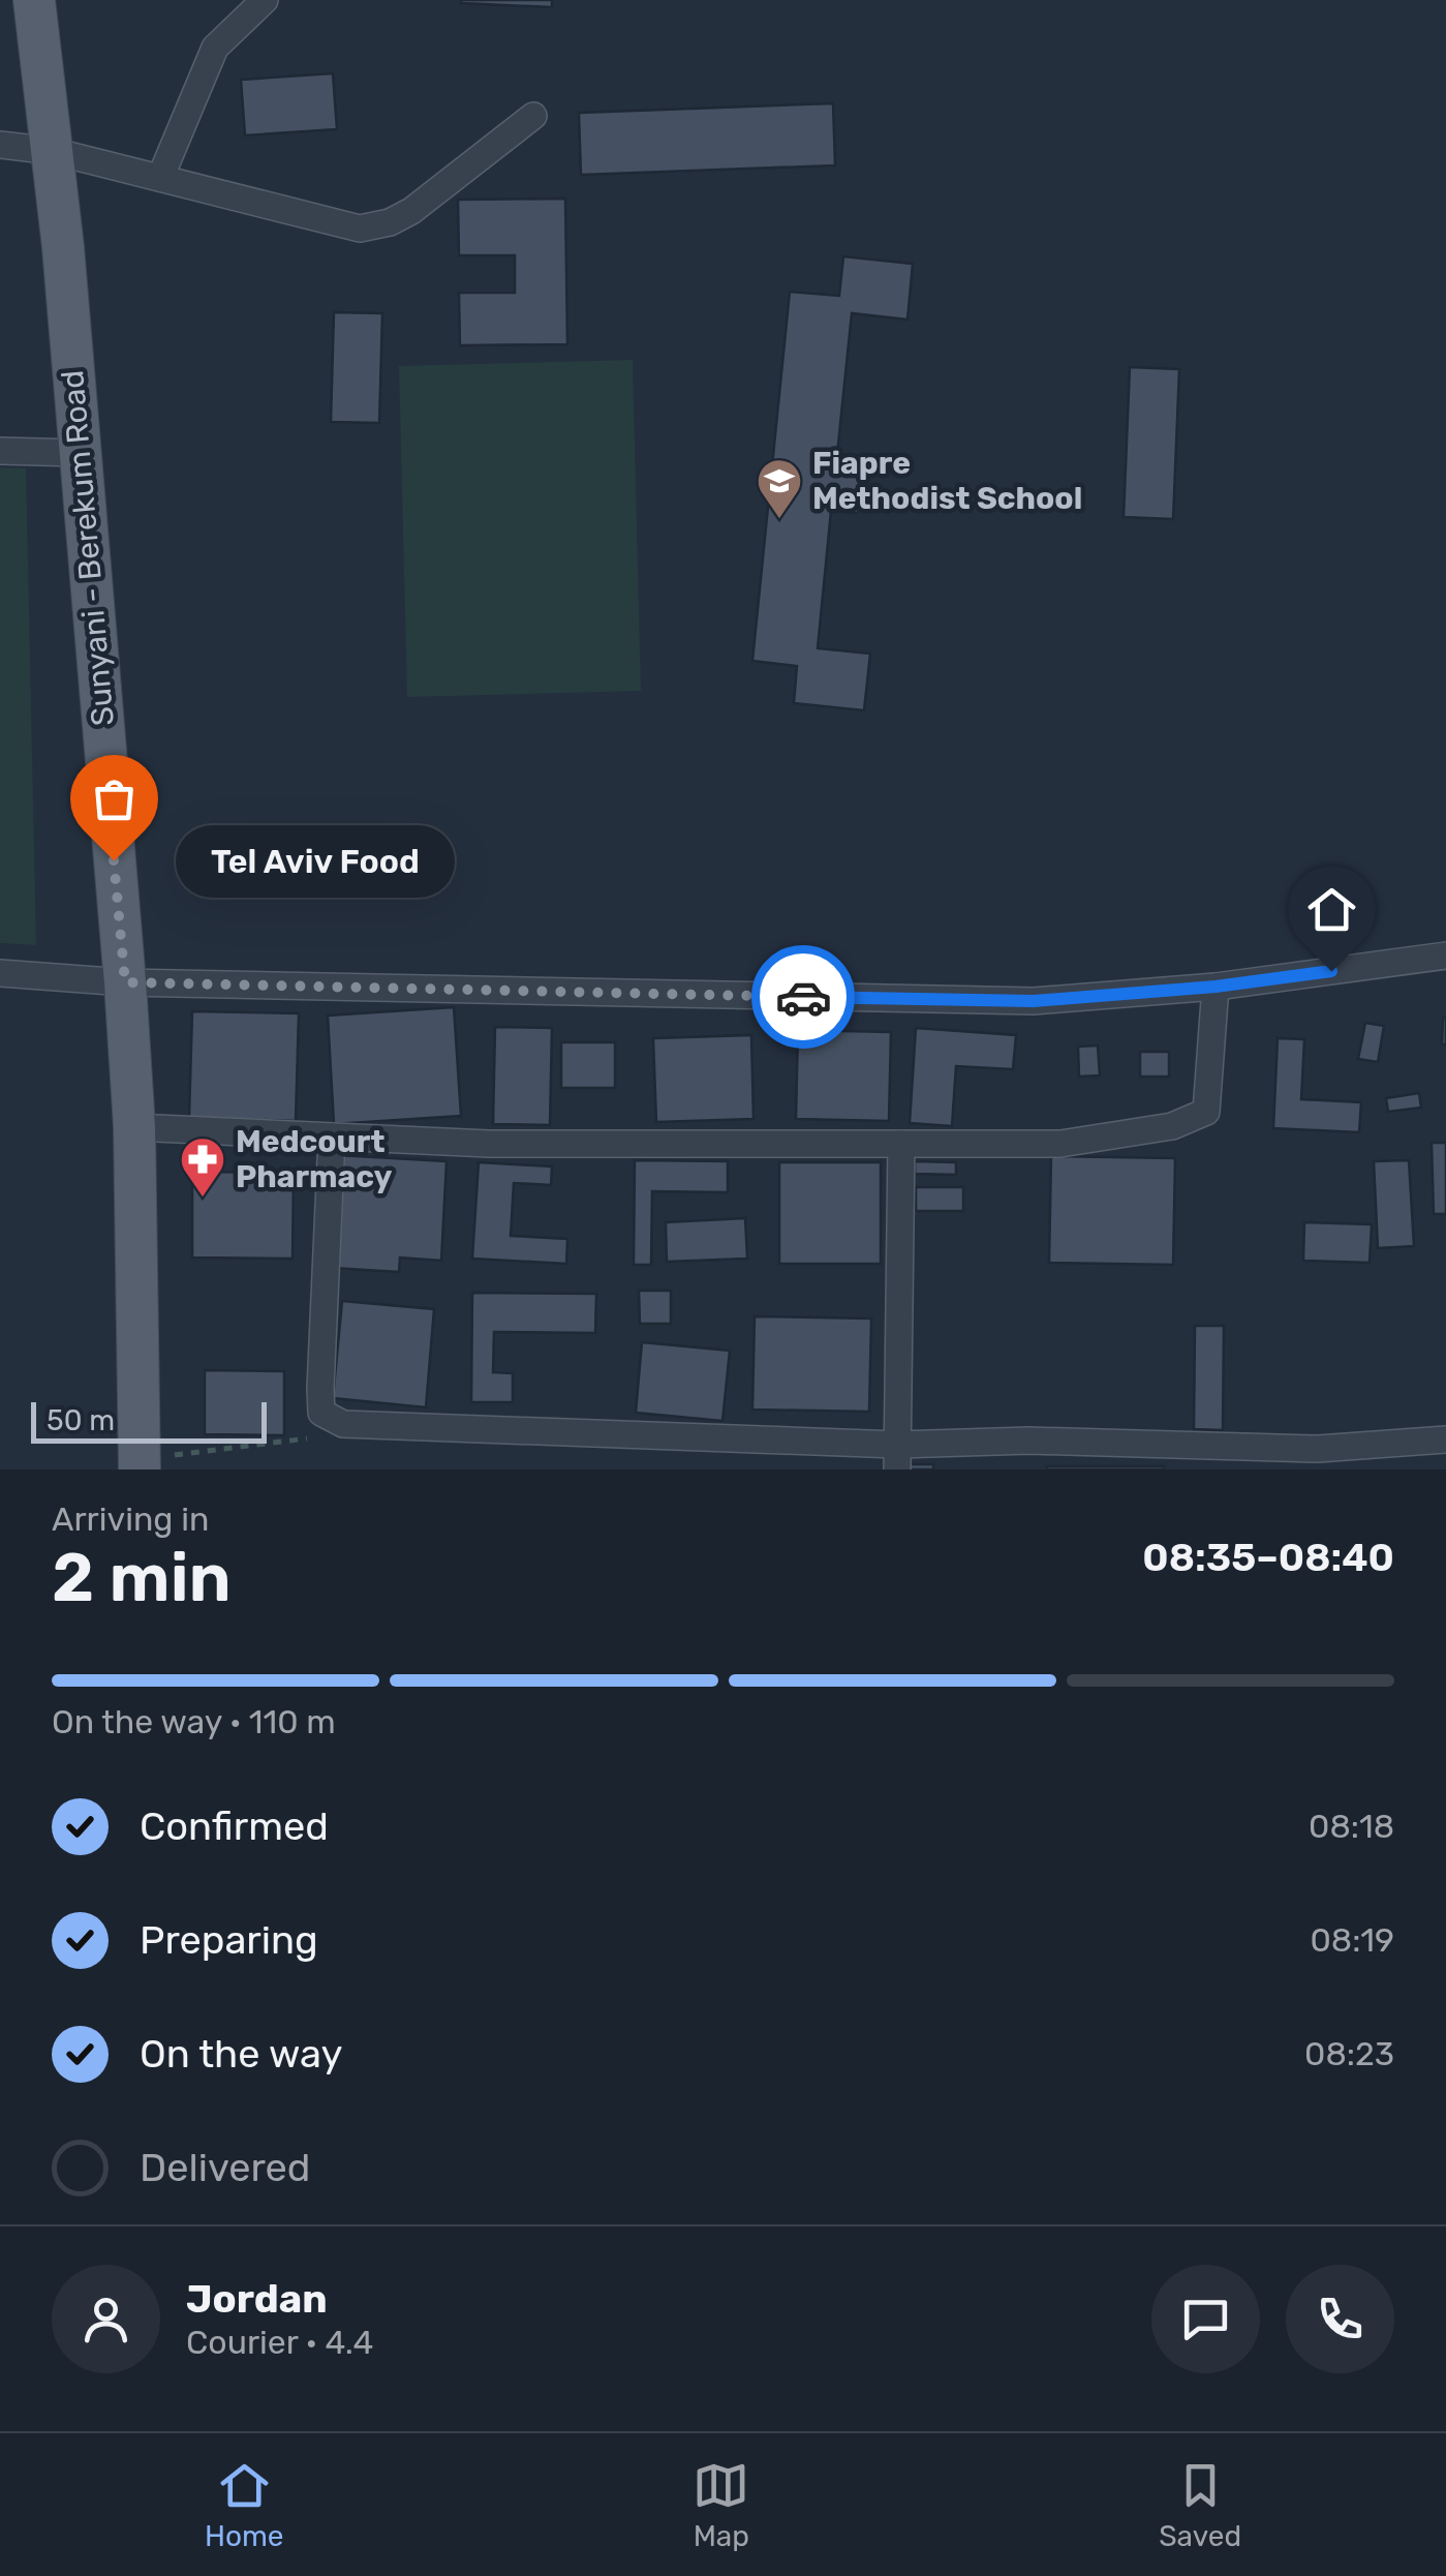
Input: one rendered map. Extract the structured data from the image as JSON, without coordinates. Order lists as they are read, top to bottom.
{
  "streets": {
    "main road": ["Sunyani - Berekum Road"]
  },
  "places": {
    "school or university": ["Fiapre Methodist School"],
    "other": ["Tel Aviv Food"],
    "pharmacy": ["Medcourt Pharmacy"]
  },
  "scale_bar": "50 m",
  "page": {
    "bubble": "Tel Aviv Food",
    "scale": "50 m",
    "heading": ["2 min", "Arriving in", "08:35–08:40"],
    "panel": ["Jordan", "Courier · 4.4"],
    "bar": "On the way · 110 m",
    "list": [
      ["Confirmed", "08:18"],
      ["Preparing", "08:19"],
      ["On the way", "08:23"],
      "Delivered"
    ],
    "tabs": ["Home", "Map", "Saved"]
  }
}
